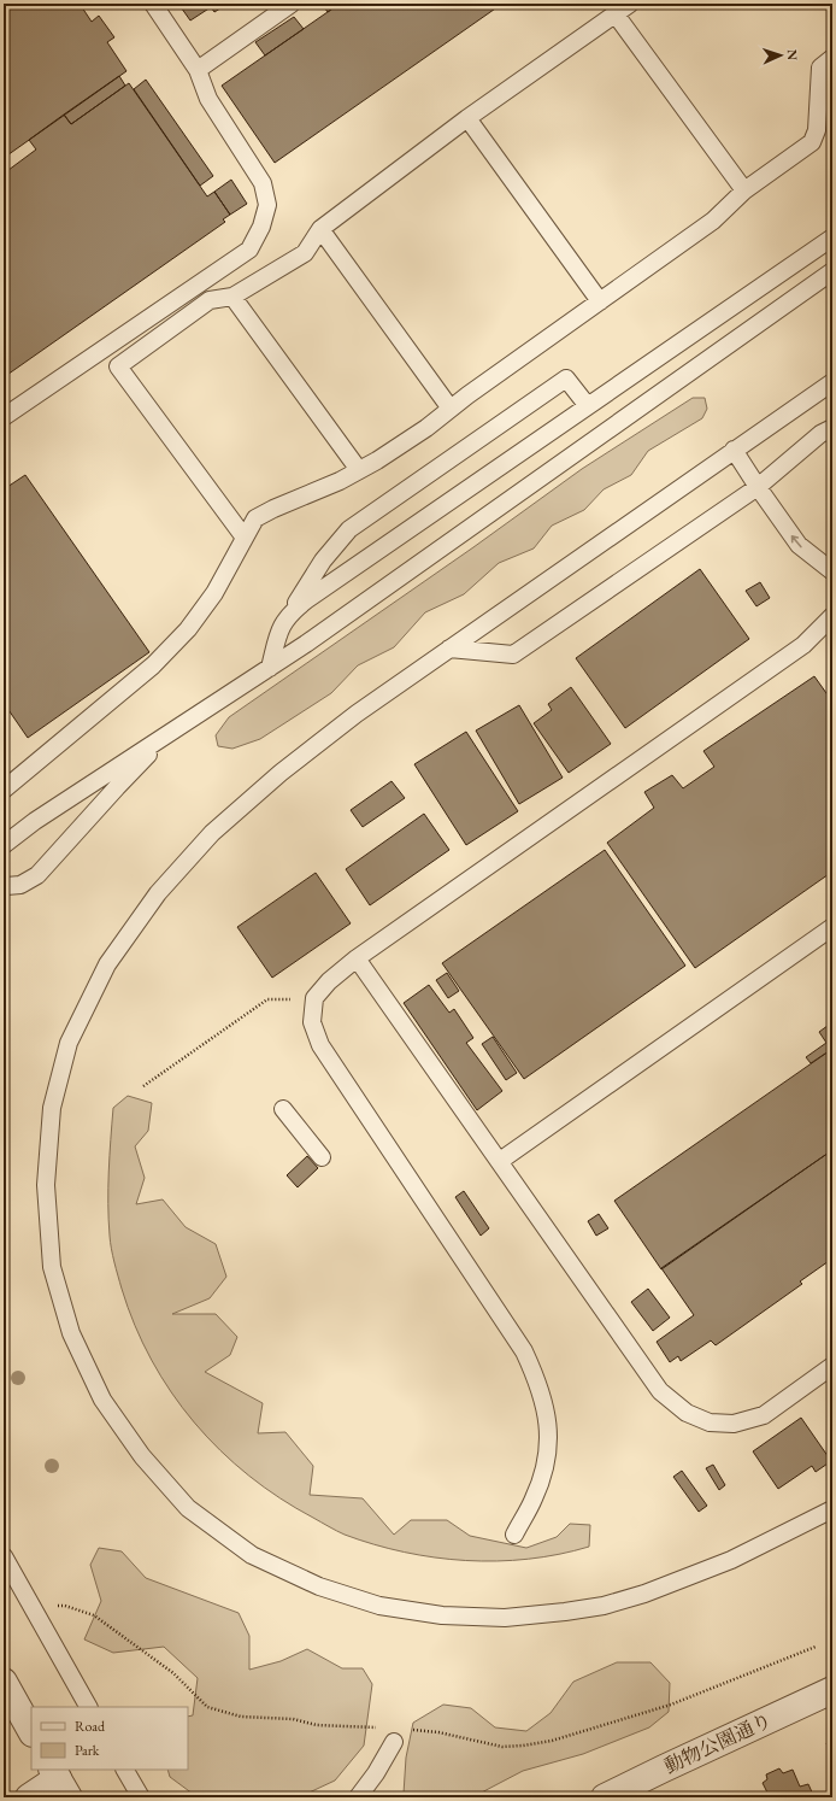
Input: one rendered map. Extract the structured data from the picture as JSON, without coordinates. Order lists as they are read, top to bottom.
{
  "streets": {
    "street": ["動物公園通り"]
  },
  "legend": ["Road", "Park"],
  "north": "right"
}
